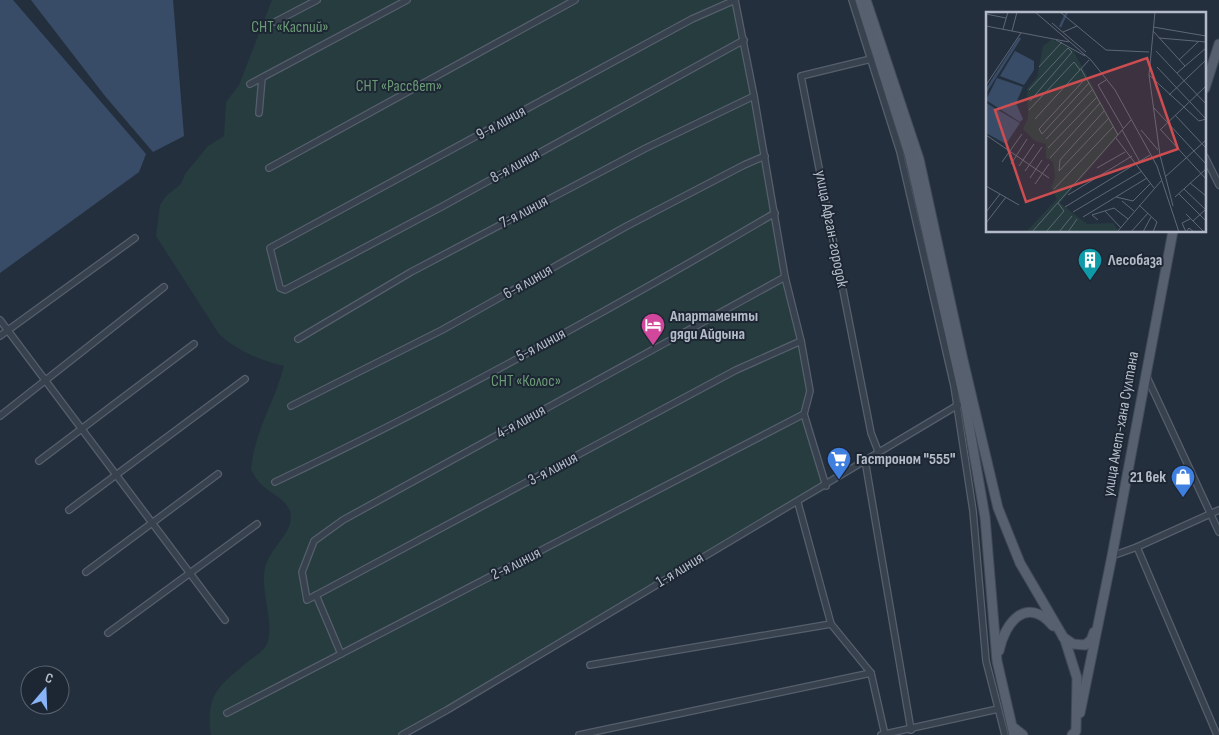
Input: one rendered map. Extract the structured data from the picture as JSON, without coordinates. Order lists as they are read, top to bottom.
{
  "streets": {
    "main road": ["улица Амет-хана Султана"],
    "street": [
      "9-я линия",
      "8-я линия",
      "7-я линия",
      "улица Афган-городок",
      "6-я линия",
      "5-я линия",
      "4-я линия",
      "3-я линия",
      "2-я линия",
      "1-я линия"
    ]
  },
  "crossings": [
    ["9-я линия", "8-я линия"],
    ["улица Афган-городок", "1-я линия"],
    ["4-я линия", "3-я линия"]
  ],
  "parks": ["СНТ «Каспий»", "СНТ «Рассвет»", "СНТ «Колос»"],
  "places": {
    "building": ["Лесобаза"],
    "hotel": ["Апартаменты дяди Айдына"],
    "supermarket": ["Гастроном \"555\""],
    "shop": ["21 век"]
  },
  "north": "top"
}
